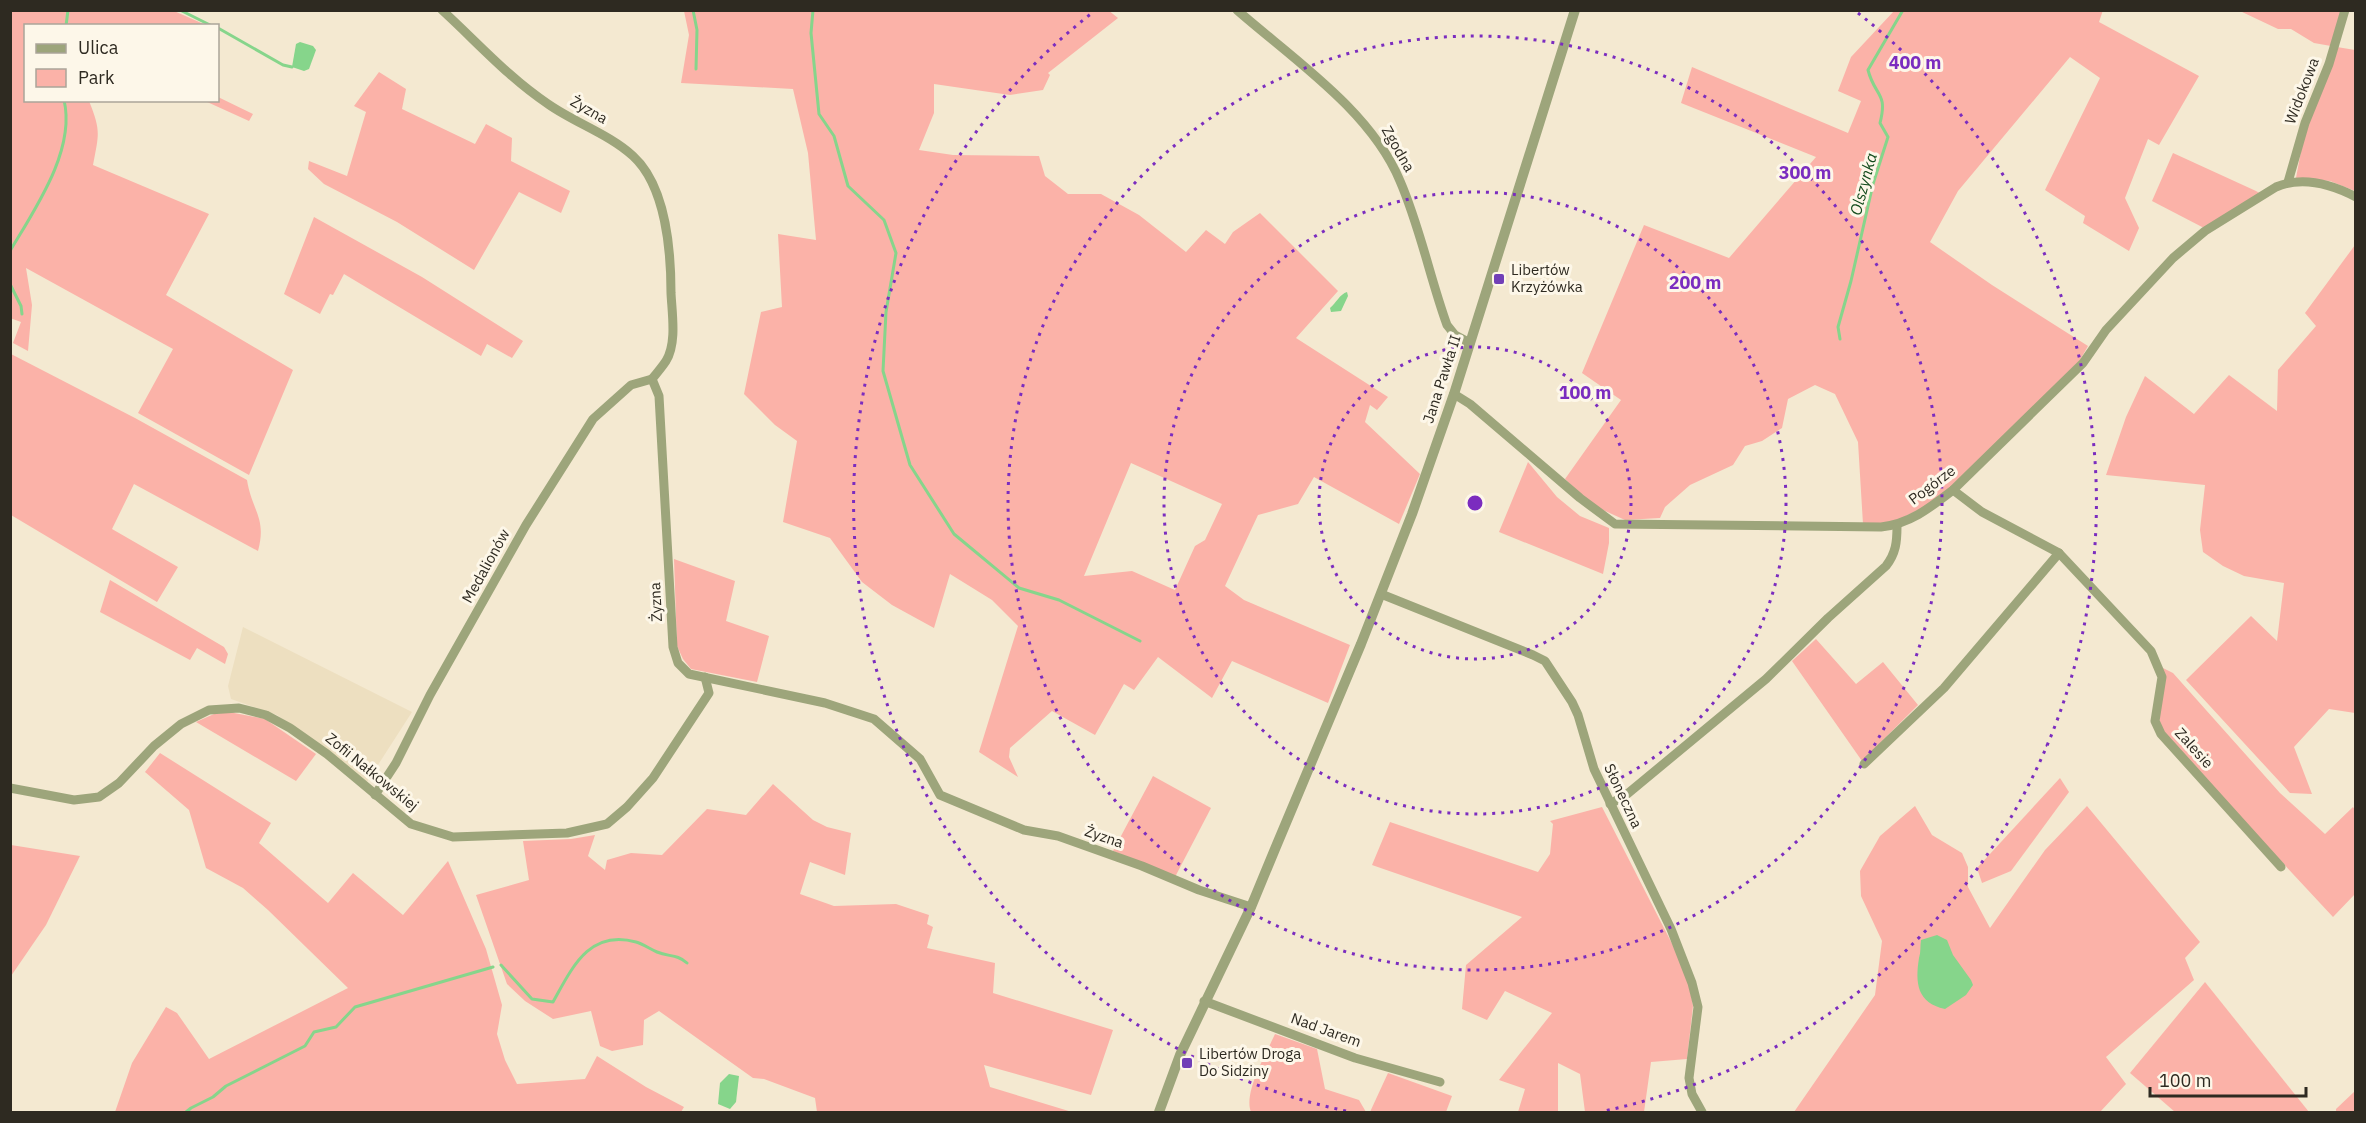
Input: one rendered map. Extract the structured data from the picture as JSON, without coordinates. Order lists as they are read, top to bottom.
{
  "streets": {
    "street": [
      "Widokowa",
      "Żyzna",
      "Zgodna",
      "Jana Pawła II",
      "Pogórze",
      "Medalionów",
      "Zalesie",
      "Zofii Nałkowskiej",
      "Słoneczna",
      "Nad Jarem"
    ]
  },
  "crossings": [
    ["Widokowa", "Pogórze"],
    ["Żyzna", "Jana Pawła II"],
    ["Żyzna", "Medalionów"],
    ["Żyzna", "Zofii Nałkowskiej"],
    ["Zgodna", "Jana Pawła II"],
    ["Jana Pawła II", "Pogórze"],
    ["Jana Pawła II", "Słoneczna"],
    ["Pogórze", "Zalesie"],
    ["Medalionów", "Zofii Nałkowskiej"]
  ],
  "water": ["Olszynka"],
  "places": {
    "transit": ["Libertów Krzyżówka", "Libertów Droga Do Sidziny"]
  },
  "legend": ["Ulica", "Park"],
  "scale_bar": "100 m",
  "rings": [
    "400 m",
    "300 m",
    "200 m",
    "100 m"
  ]
}
